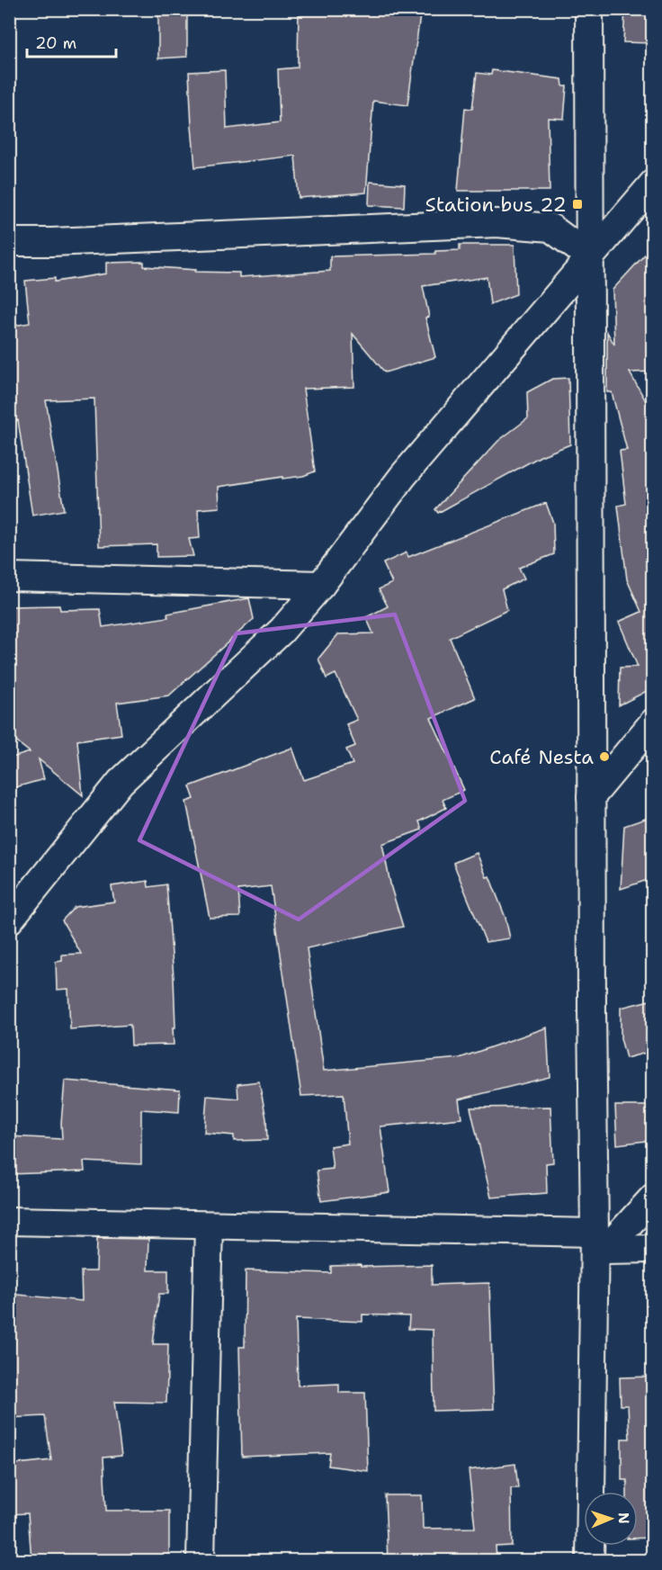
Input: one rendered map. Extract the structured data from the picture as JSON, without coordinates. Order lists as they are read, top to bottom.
{
  "places": {
    "transit": ["Station bus 22"],
    "other": ["Café Nesta"]
  },
  "scale_bar": "20 m",
  "north": "right"
}
